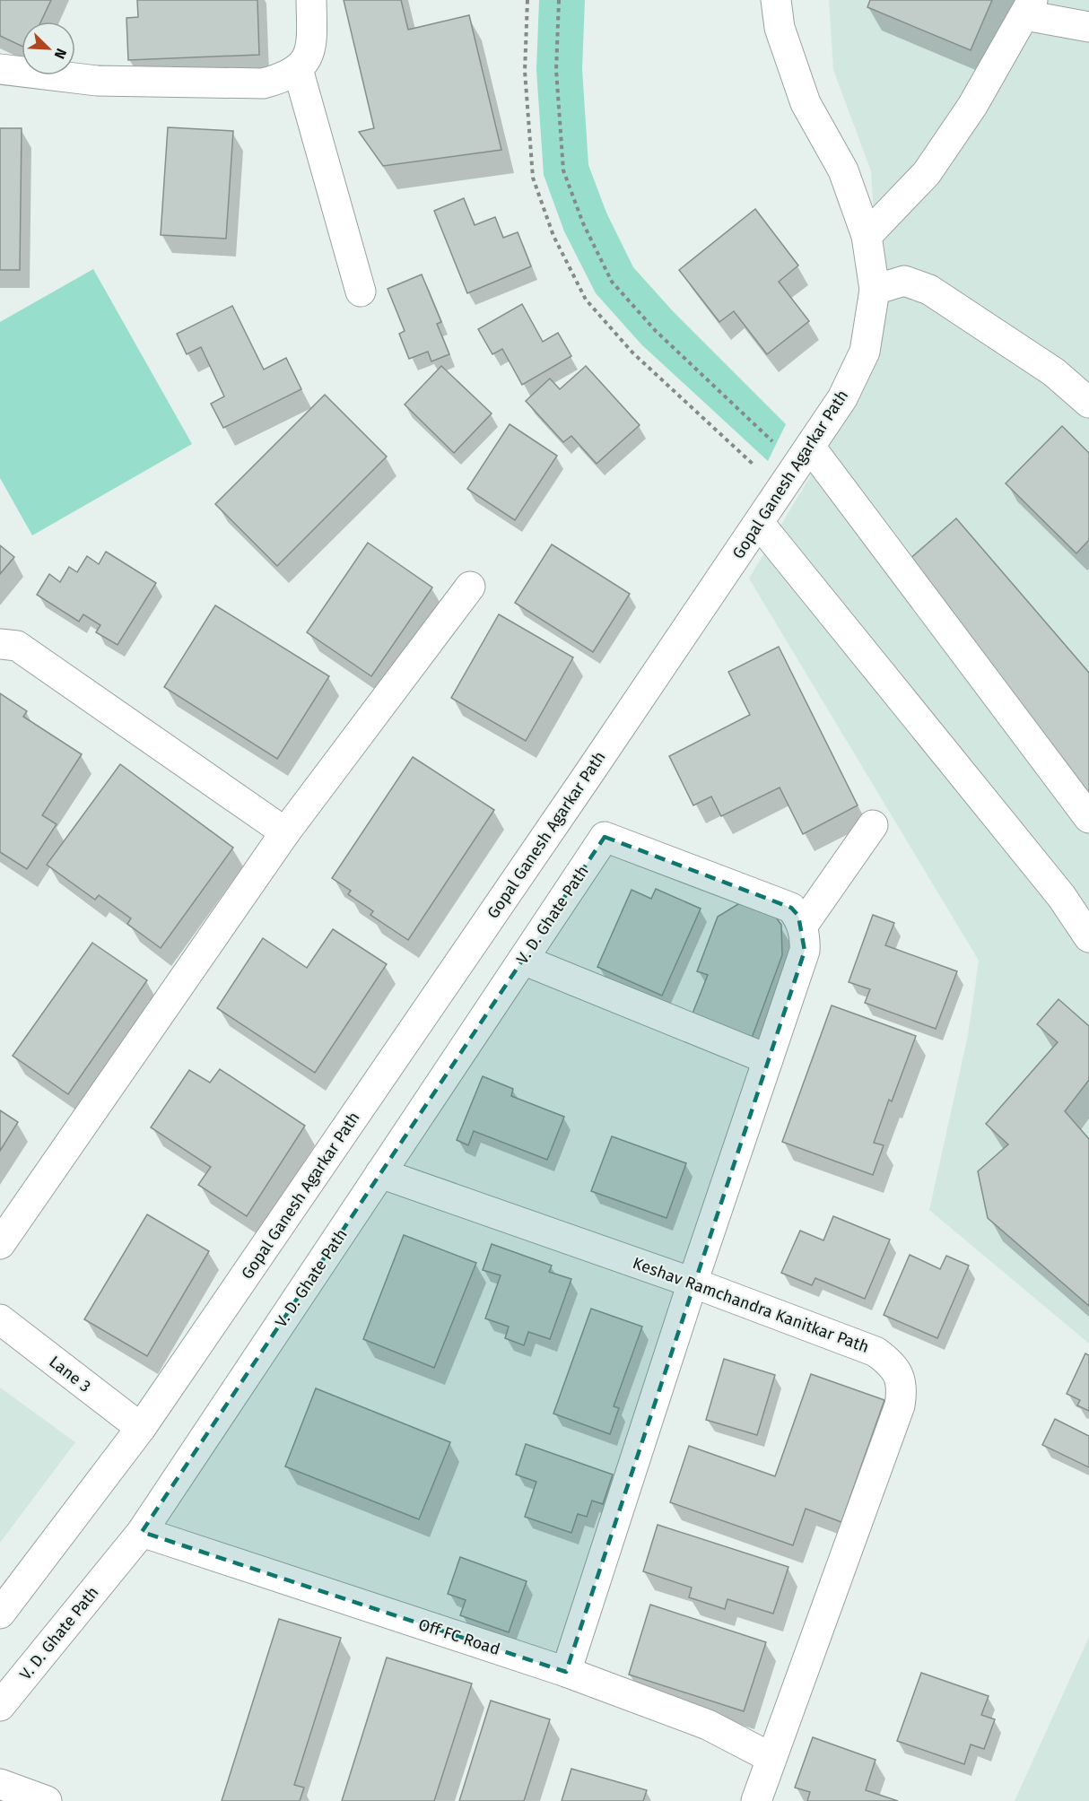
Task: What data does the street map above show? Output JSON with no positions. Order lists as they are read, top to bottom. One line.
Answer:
{"streets":{"street":["Gopal Ganesh Agarkar Path","V. D. Ghate Path","Keshav Ramchandra Kanitkar Path","Lane 3","Off FC Road"]},"crossings":[["Gopal Ganesh Agarkar Path","Lane 3"],["V. D. Ghate Path","Keshav Ramchandra Kanitkar Path"],["V. D. Ghate Path","Off FC Road"],["Keshav Ramchandra Kanitkar Path","Off FC Road"]],"north":"bottom right"}
